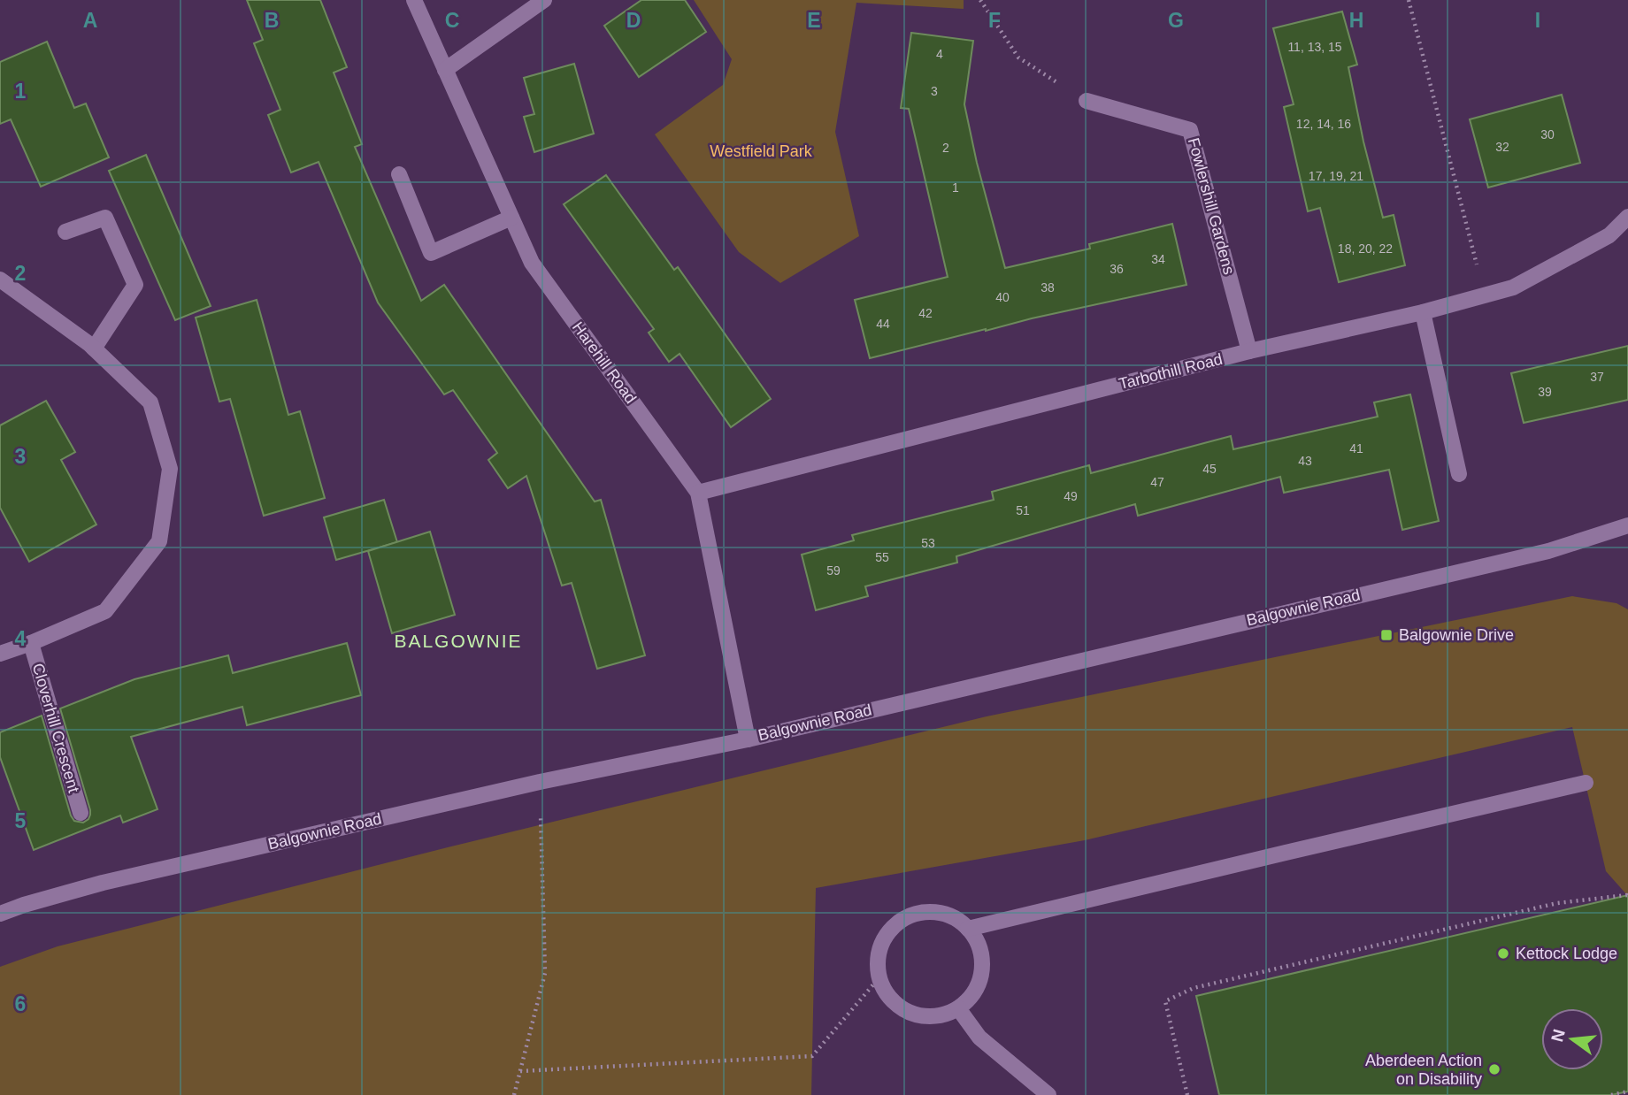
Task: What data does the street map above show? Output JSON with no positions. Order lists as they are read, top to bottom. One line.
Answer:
{"streets":{"street":["Fowlershill Gardens","Harehill Road","Tarbothill Road","Balgownie Road","Cloverhill Crescent"]},"crossings":[["Fowlershill Gardens","Tarbothill Road"],["Harehill Road","Tarbothill Road"],["Harehill Road","Balgownie Road"]],"districts":["BALGOWNIE"],"parks":["Westfield Park"],"places":{"transit":["Balgownie Drive"],"other":["Kettock Lodge","Aberdeen Action on Disability"]},"house_numbers":["11, 13, 15","4","3","12, 14, 16","30","32","2","17, 19, 21","1","18, 20, 22","34","36","38","40","42","44","37","39","41","43","45","47","49","51","53","55","59"],"north":"left","grid":{"columns":["A","B","C","D","E","F","G","H","I"],"rows":["1","2","3","4","5","6"]}}
